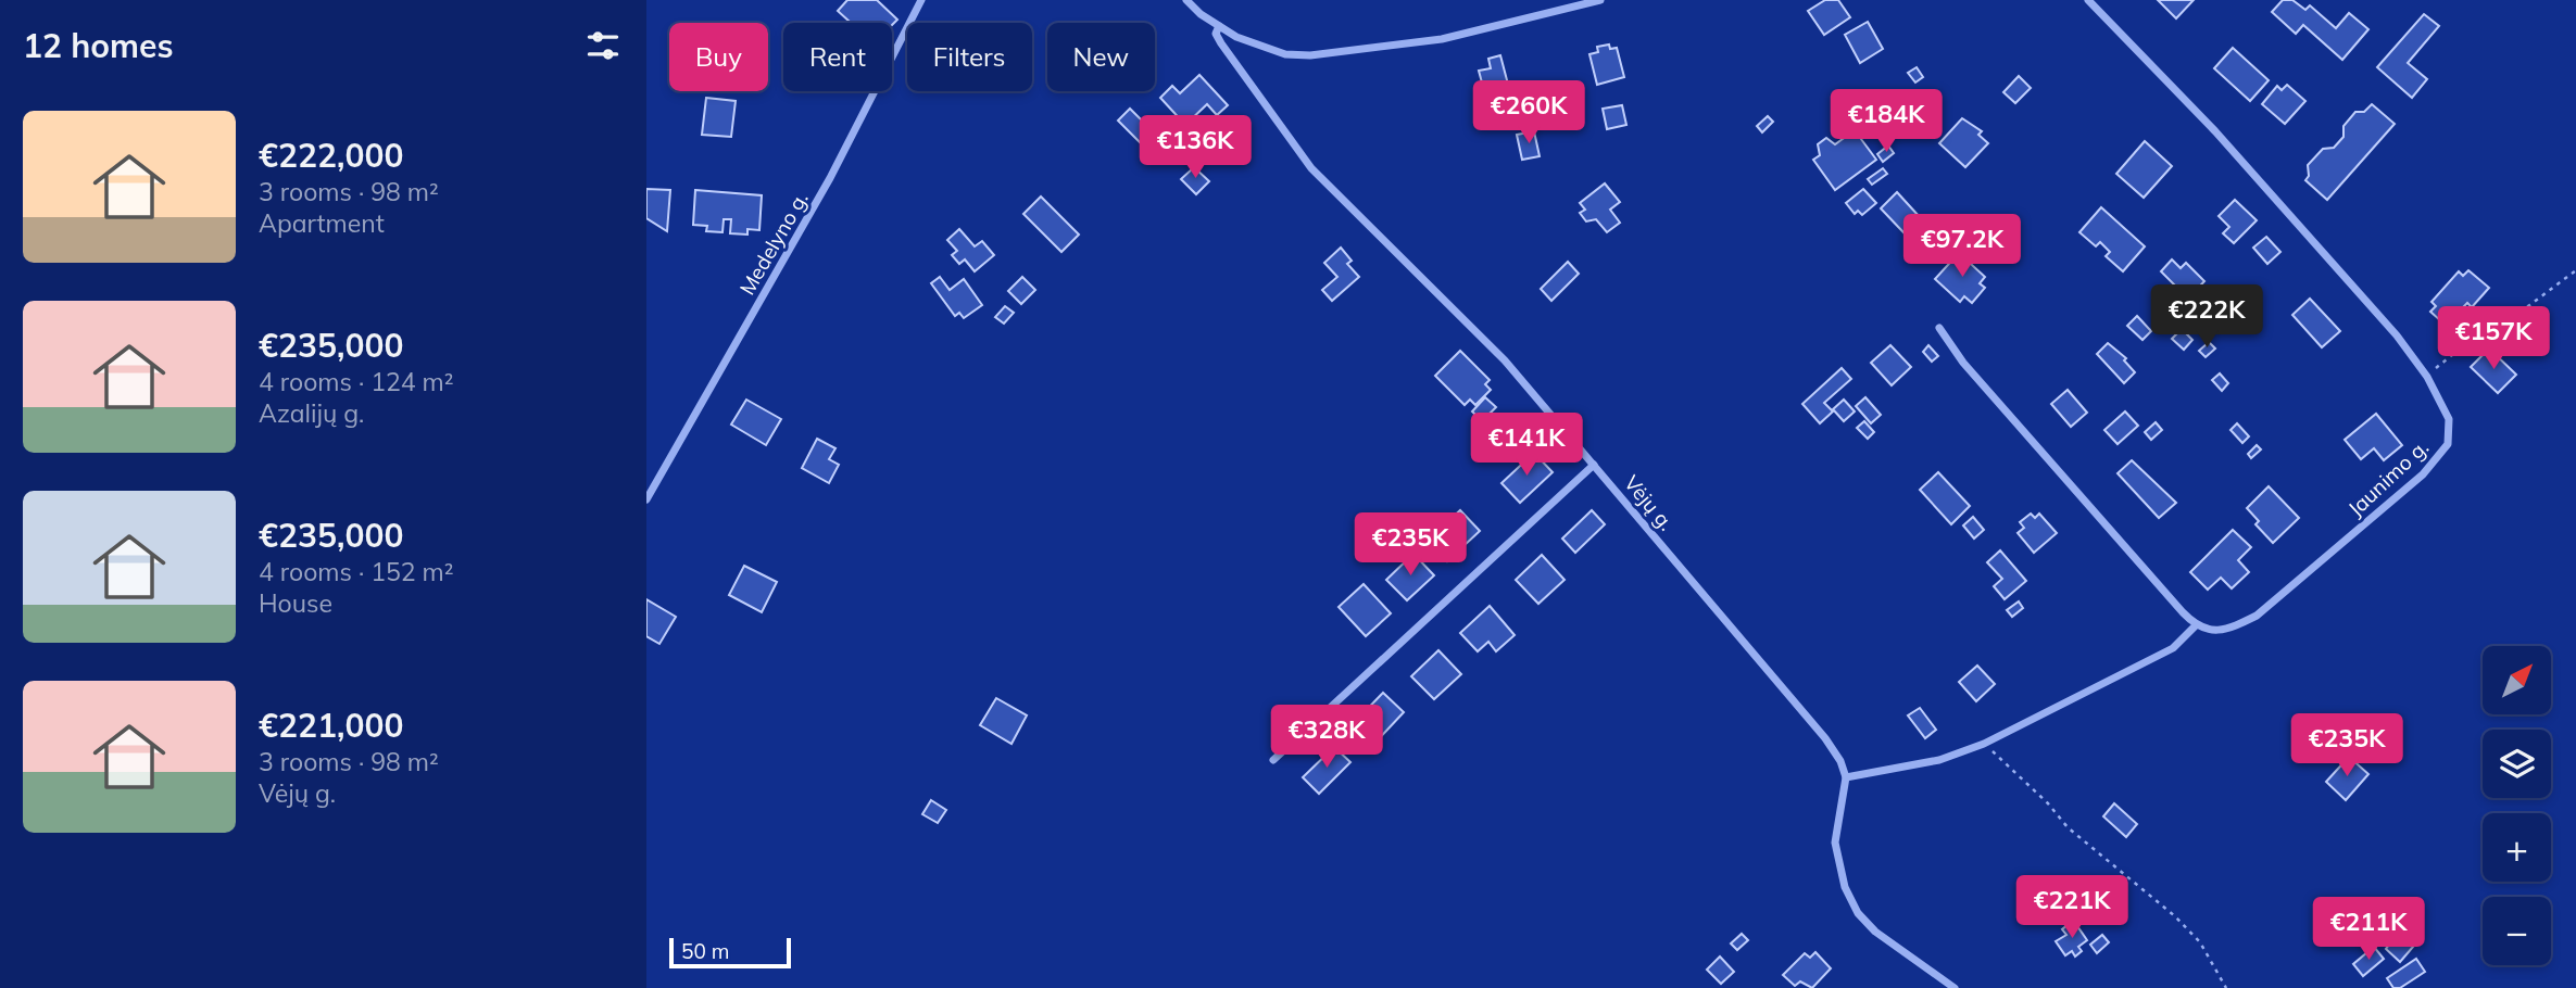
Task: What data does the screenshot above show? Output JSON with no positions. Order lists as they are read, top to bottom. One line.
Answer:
{"streets":{"street":["Medelyno g.","Jaunimo g.","Vėjų g."]},"scale_bar":"50 m","north":"top right","page":{"heading":"12 homes","chip":["Buy","Rent","Filters","New"],"price":["€260K","€184K","€136K","€97.2K","€222K","€157K","€141K","€235K","€328K","€235K","€221K","€211K"],"list":[{"name":"€222,000","note":"3 rooms · 98 m² · Apartment"},{"name":"€235,000","note":"4 rooms · 124 m² · Azalijų g."},{"name":"€235,000","note":"4 rooms · 152 m² · House"},{"name":"€221,000","note":"3 rooms · 98 m² · Vėjų g."}],"map_buttons":["+","−"],"scale":"50 m"}}
